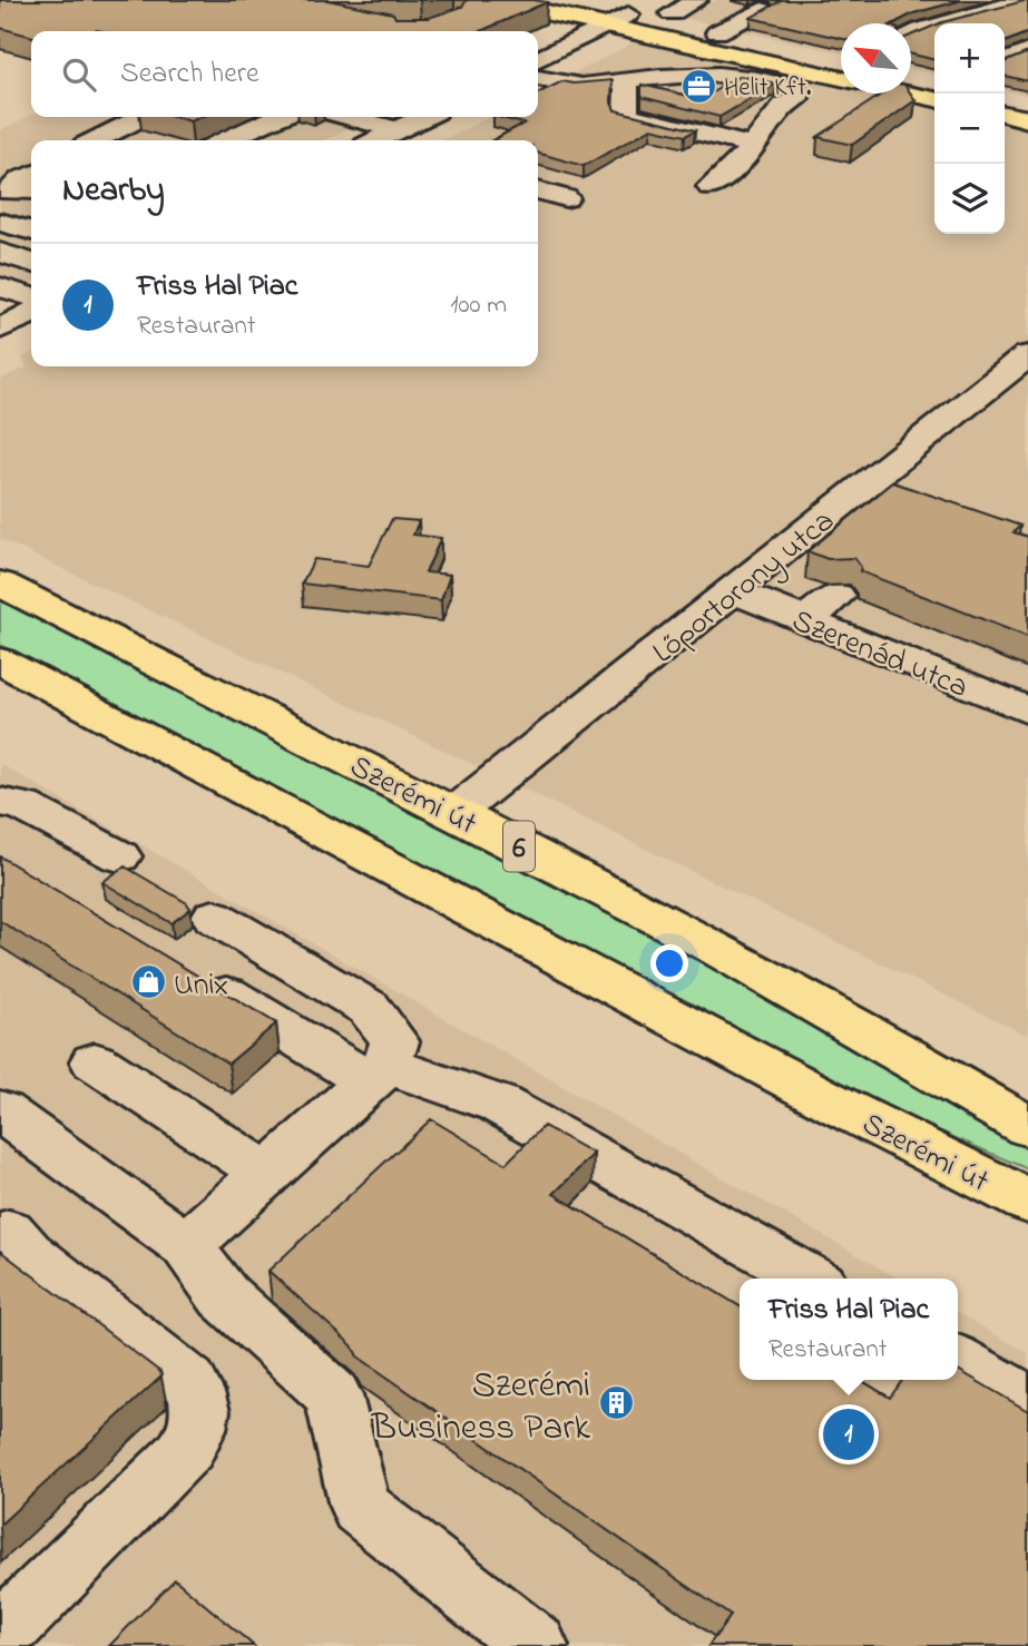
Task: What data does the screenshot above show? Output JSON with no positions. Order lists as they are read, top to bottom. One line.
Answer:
{"streets":{"main road":["Szerémi út","6"],"street":["Lőportorony utca","Szerenád utca"]},"crossings":[["Lőportorony utca","Szerenád utca"],["Lőportorony utca","Szerémi út"]],"places":{"office":["Helit Kft."],"shop":["Unix"],"building":["Szerémi Business Park"]},"north":"top left","page":{"map_buttons":["+","−"],"search":"Search here","heading":"Nearby","list":[{"mark":"1","name":"Friss Hal Piac","note":"Restaurant","value":"100 m"}],"popup":["Friss Hal Piac","Restaurant"],"pins":"1"}}
